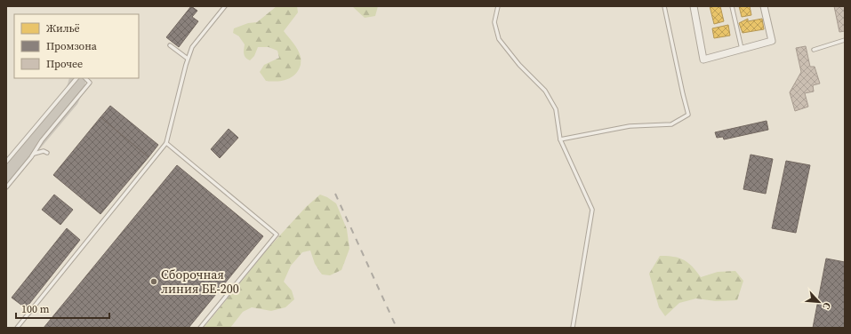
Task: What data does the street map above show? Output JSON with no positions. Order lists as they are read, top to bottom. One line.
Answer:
{"places":["Сборочная линия БЕ-200"],"legend":["Жильё","Промзона","Прочее"],"scale_bar":"100 m","north":"bottom right"}
